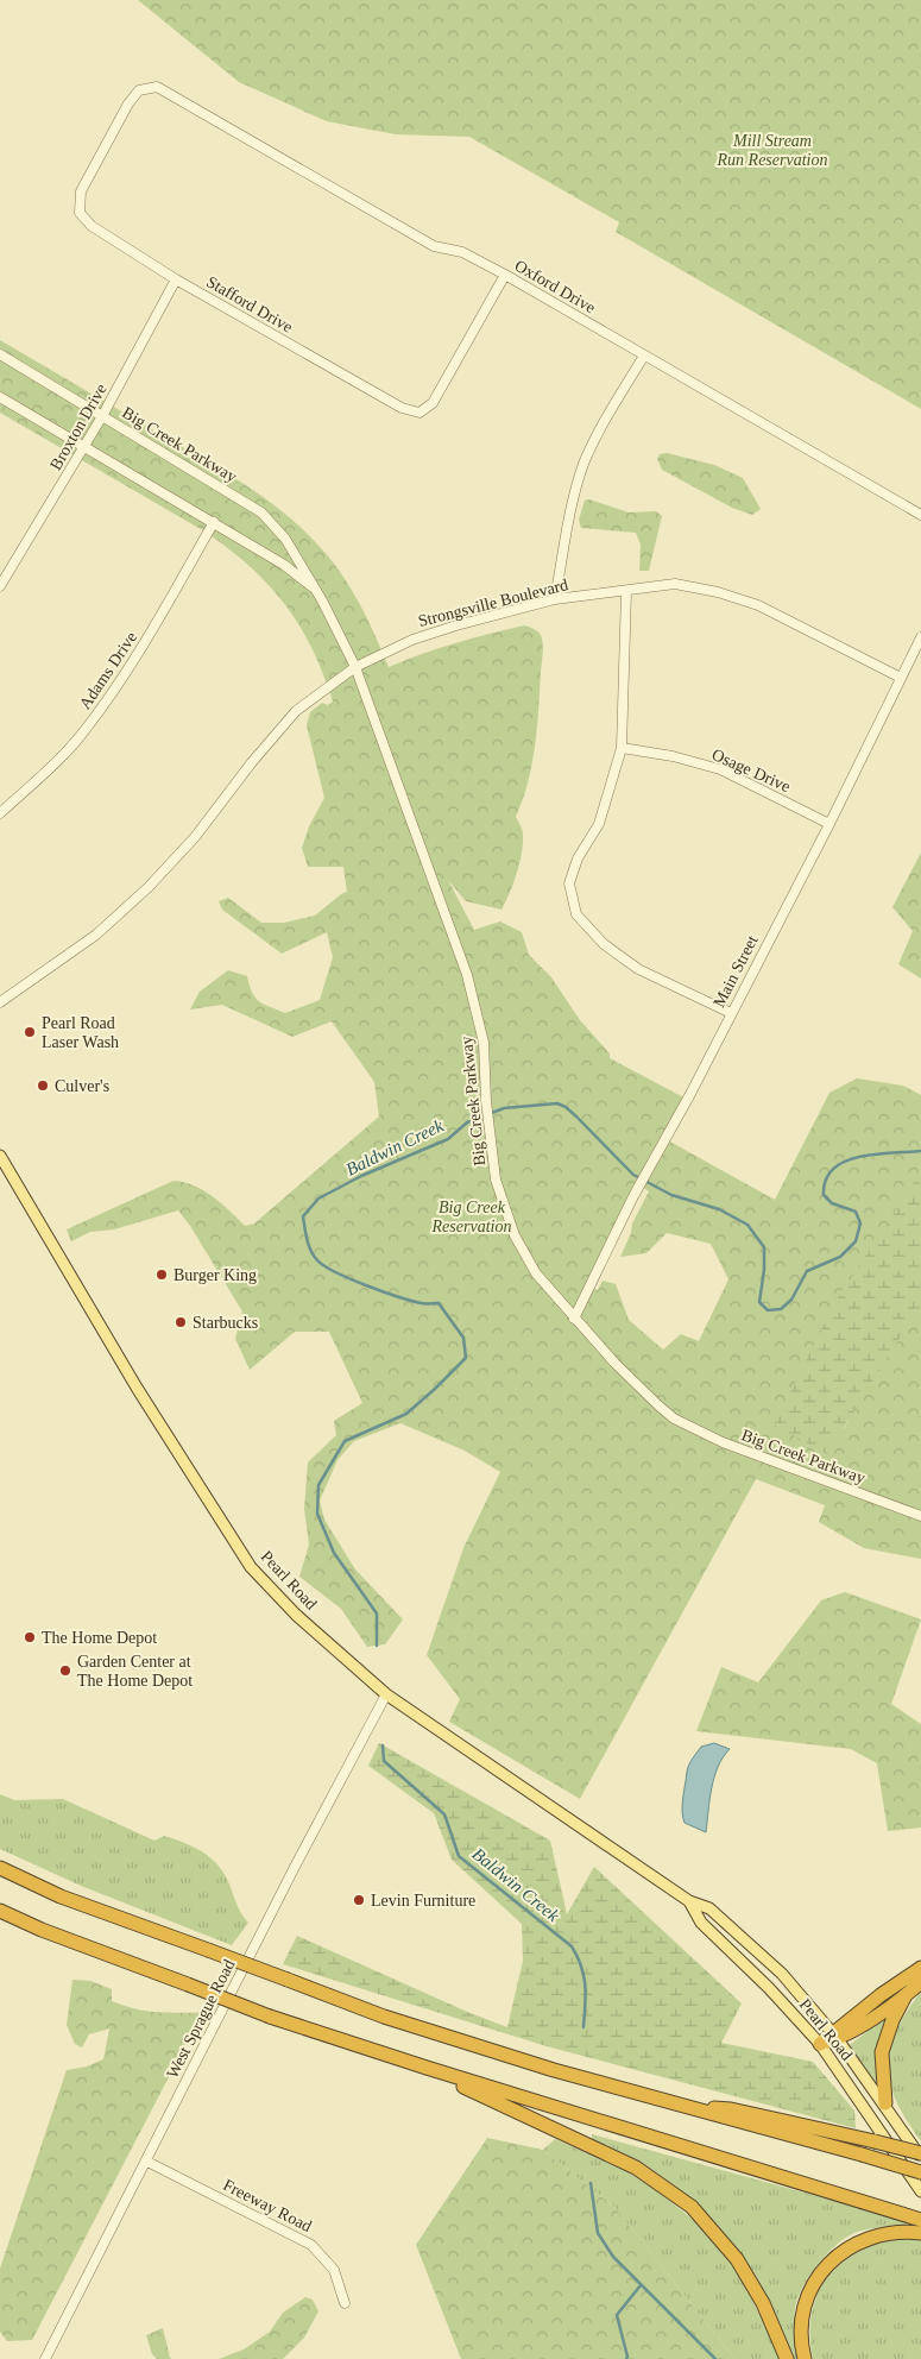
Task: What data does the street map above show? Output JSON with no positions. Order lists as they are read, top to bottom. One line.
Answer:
{"streets":{"main road":["Pearl Road"],"street":["Oxford Drive","Stafford Drive","Broxton Drive","Big Creek Parkway","Strongsville Boulevard","Adams Drive","Osage Drive","Main Street","West Sprague Road","Freeway Road"]},"crossings":[["Oxford Drive","Stafford Drive"],["Stafford Drive","Broxton Drive"],["Broxton Drive","Big Creek Parkway"],["Big Creek Parkway","Strongsville Boulevard"],["Big Creek Parkway","Adams Drive"],["Big Creek Parkway","Main Street"],["Strongsville Boulevard","Main Street"],["Osage Drive","Main Street"],["Pearl Road","West Sprague Road"],["West Sprague Road","Freeway Road"]],"water":["Baldwin Creek"],"parks":["Mill Stream Run Reservation","Big Creek Reservation"],"places":["Pearl Road Laser Wash","Culver's","Burger King","Starbucks","The Home Depot","Garden Center at The Home Depot","Levin Furniture"]}
